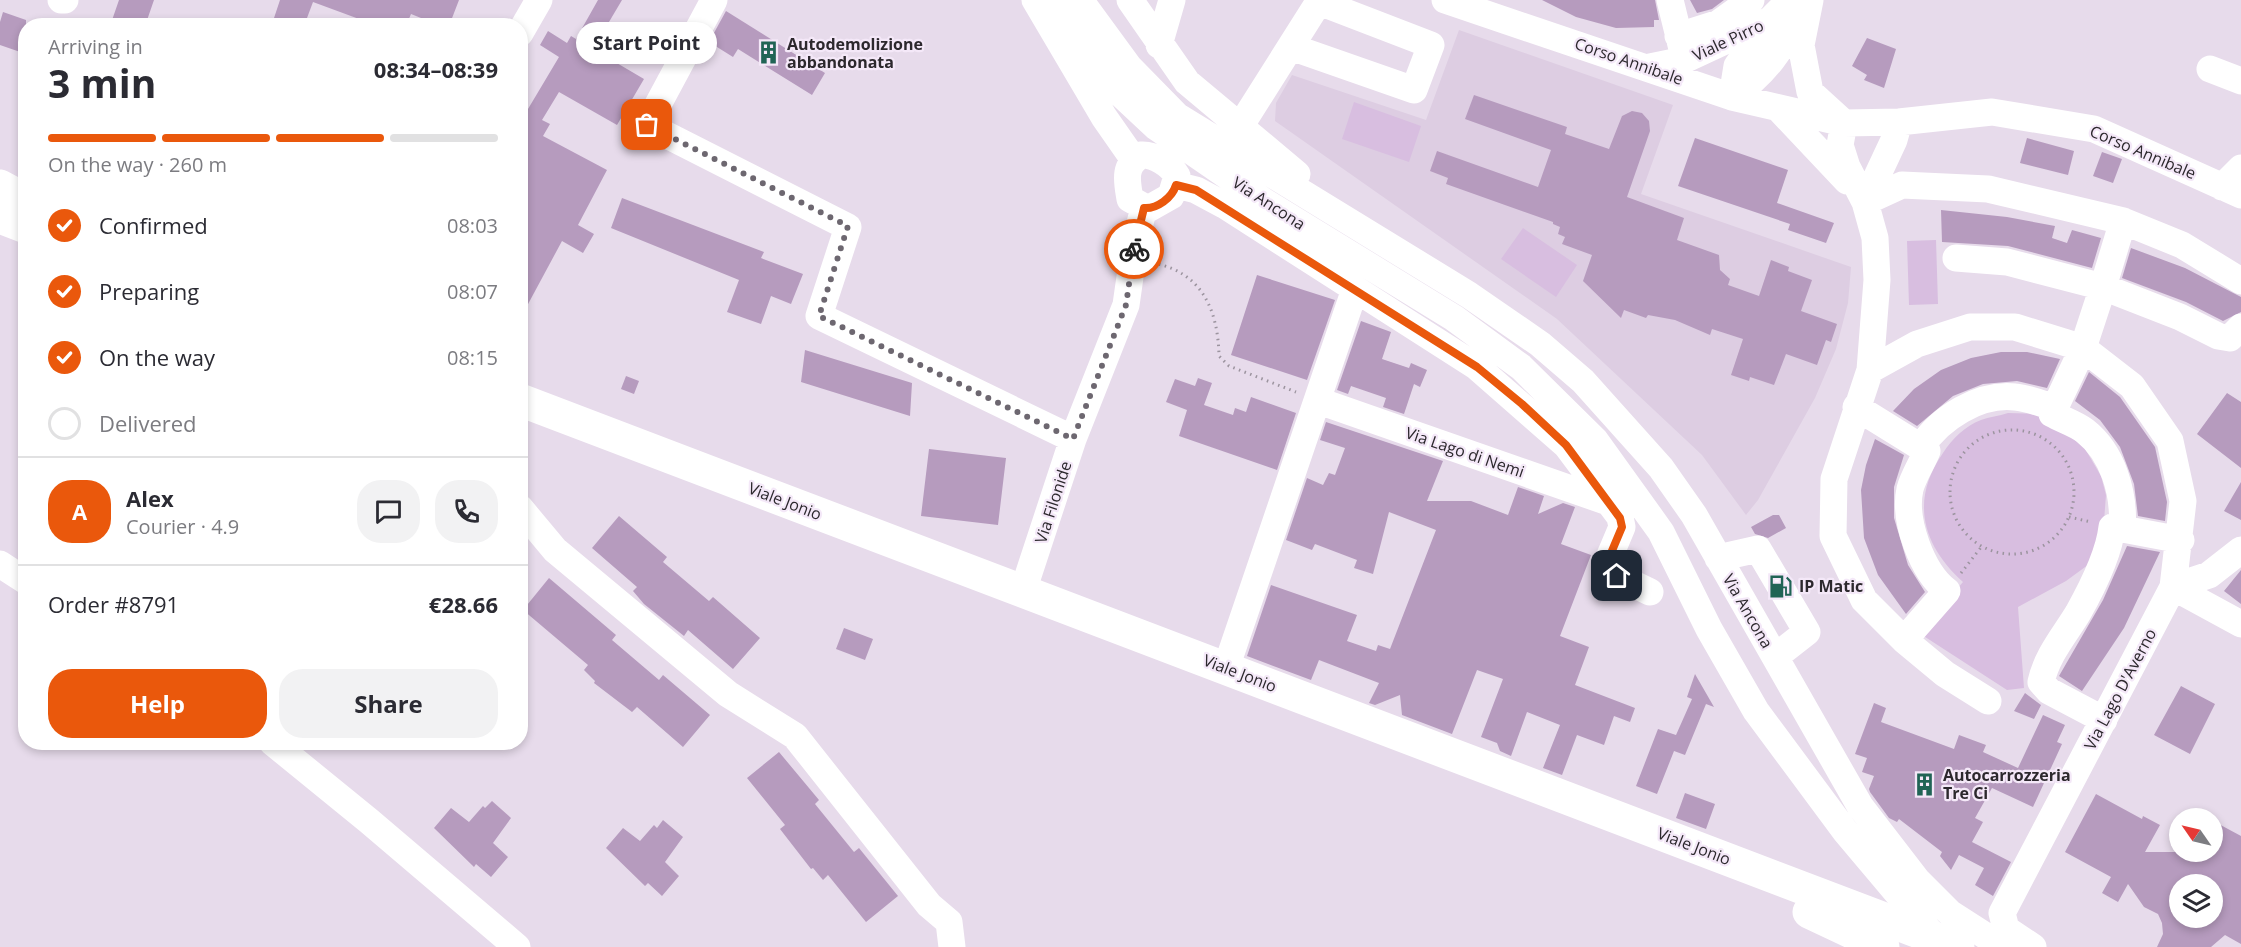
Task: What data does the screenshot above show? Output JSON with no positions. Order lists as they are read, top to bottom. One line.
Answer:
{"streets":{"main road":["Viale Jonio"],"street":["Viale Pirro","Corso Annibale","Via Ancona","Via Lago di Nemi","Via Filonide","Via Lago D'Averno"]},"crossings":[["Viale Pirro","Corso Annibale"],["Viale Jonio","Via Filonide"]],"places":{"building":["Autodemolizione abbandonata","Autocarrozzeria Tre Ci"],"other":["Start Point"],"fuel station":["IP Matic"]},"north":"top left","page":{"heading":["3 min","Arriving in","08:34–08:39"],"panel":["Alex","Courier · 4.9","Order #8791","€28.66"],"bubble":"Start Point","bar":"On the way · 260 m","list":[["Confirmed","08:03"],["Preparing","08:07"],["On the way","08:15"],"Delivered"],"round":"A","buttons":["Help","Share"]}}
